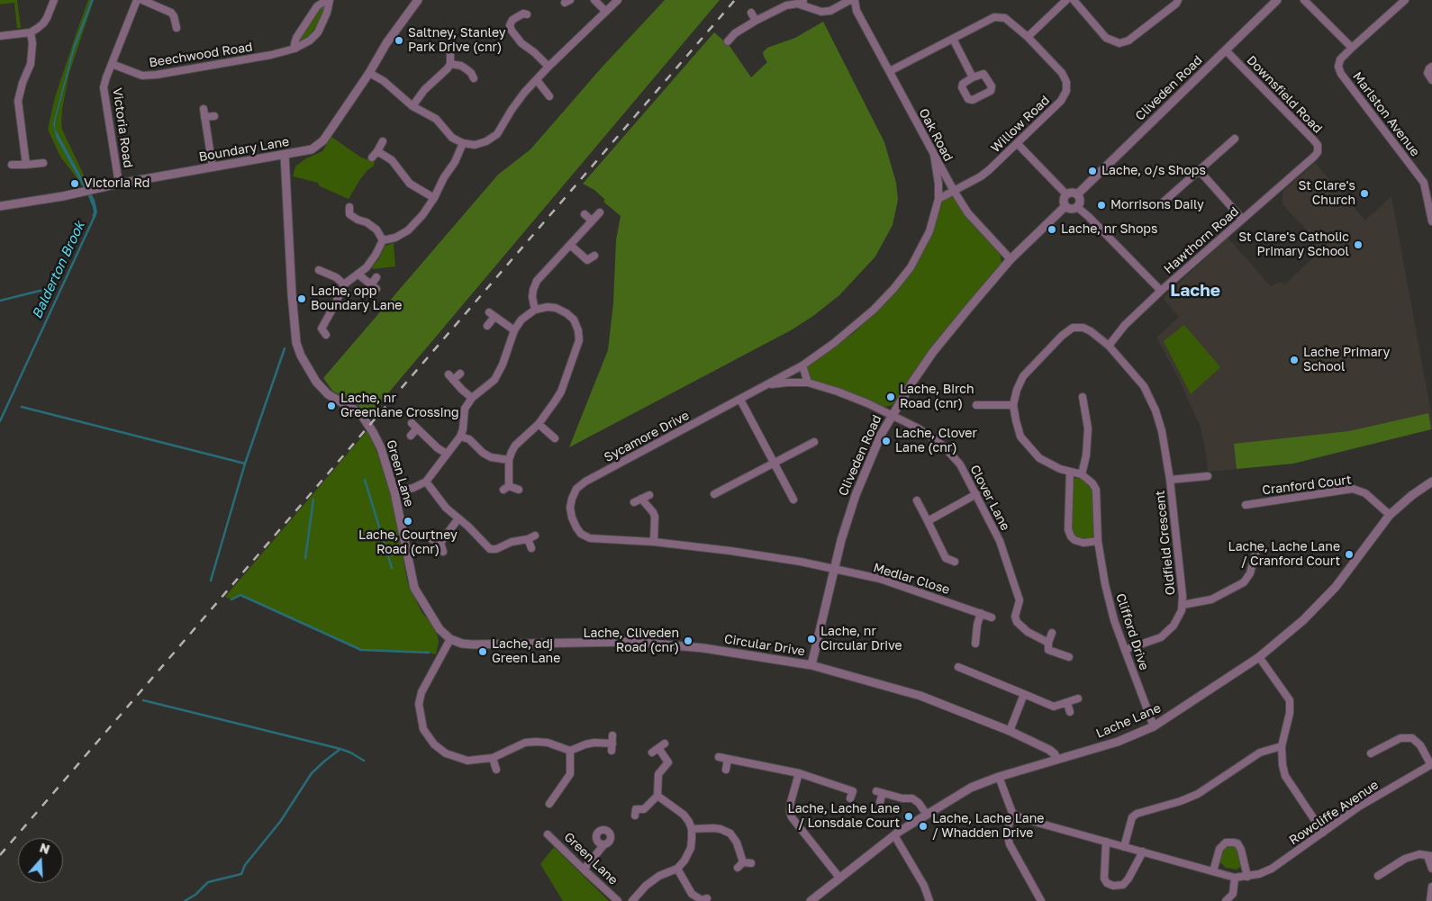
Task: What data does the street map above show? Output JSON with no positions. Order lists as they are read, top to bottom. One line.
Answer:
{"streets":{"street":["Beechwood Road","Cliveden Road","Downsfield Road","Marlston Avenue","Willow Road","Victoria Road","Oak Road","Boundary Lane","Hawthorn Road","Sycamore Drive","Green Lane","Cranford Court","Clover Lane","Oldfield Crescent","Medlar Close","Clifford Drive","Circular Drive","Lache Lane","Rowcliffe Avenue"]},"crossings":[["Beechwood Road","Victoria Road"],["Cliveden Road","Downsfield Road"],["Cliveden Road","Oak Road"],["Cliveden Road","Sycamore Drive"],["Cliveden Road","Clover Lane"],["Cliveden Road","Medlar Close"],["Cliveden Road","Circular Drive"],["Downsfield Road","Hawthorn Road"],["Willow Road","Oak Road"],["Victoria Road","Boundary Lane"],["Oak Road","Sycamore Drive"],["Boundary Lane","Green Lane"],["Hawthorn Road","Oldfield Crescent"],["Sycamore Drive","Clover Lane"],["Sycamore Drive","Medlar Close"],["Green Lane","Circular Drive"],["Cranford Court","Lache Lane"],["Oldfield Crescent","Clifford Drive"],["Clifford Drive","Lache Lane"],["Circular Drive","Lache Lane"]],"districts":["Lache"],"water":["Balderton Brook"],"places":["Saltney, Stanley Park Drive (cnr)","Lache, o/s Shops","Victoria Rd","St Clare's Church","Morrisons Daily","Lache, nr Shops","St Clare's Catholic Primary School","Lache, opp Boundary Lane","Lache Primary School","Lache, Birch Road (cnr)","Lache, nr Greenlane Crossing","Lache, Clover Lane (cnr)","Lache, Courtney Road (cnr)","Lache, Lache Lane / Cranford Court","Lache, nr Circular Drive","Lache, Cliveden Road (cnr)","Lache, adj Green Lane","Lache, Lache Lane / Lonsdale Court","Lache, Lache Lane / Whadden Drive"],"north":"top"}
